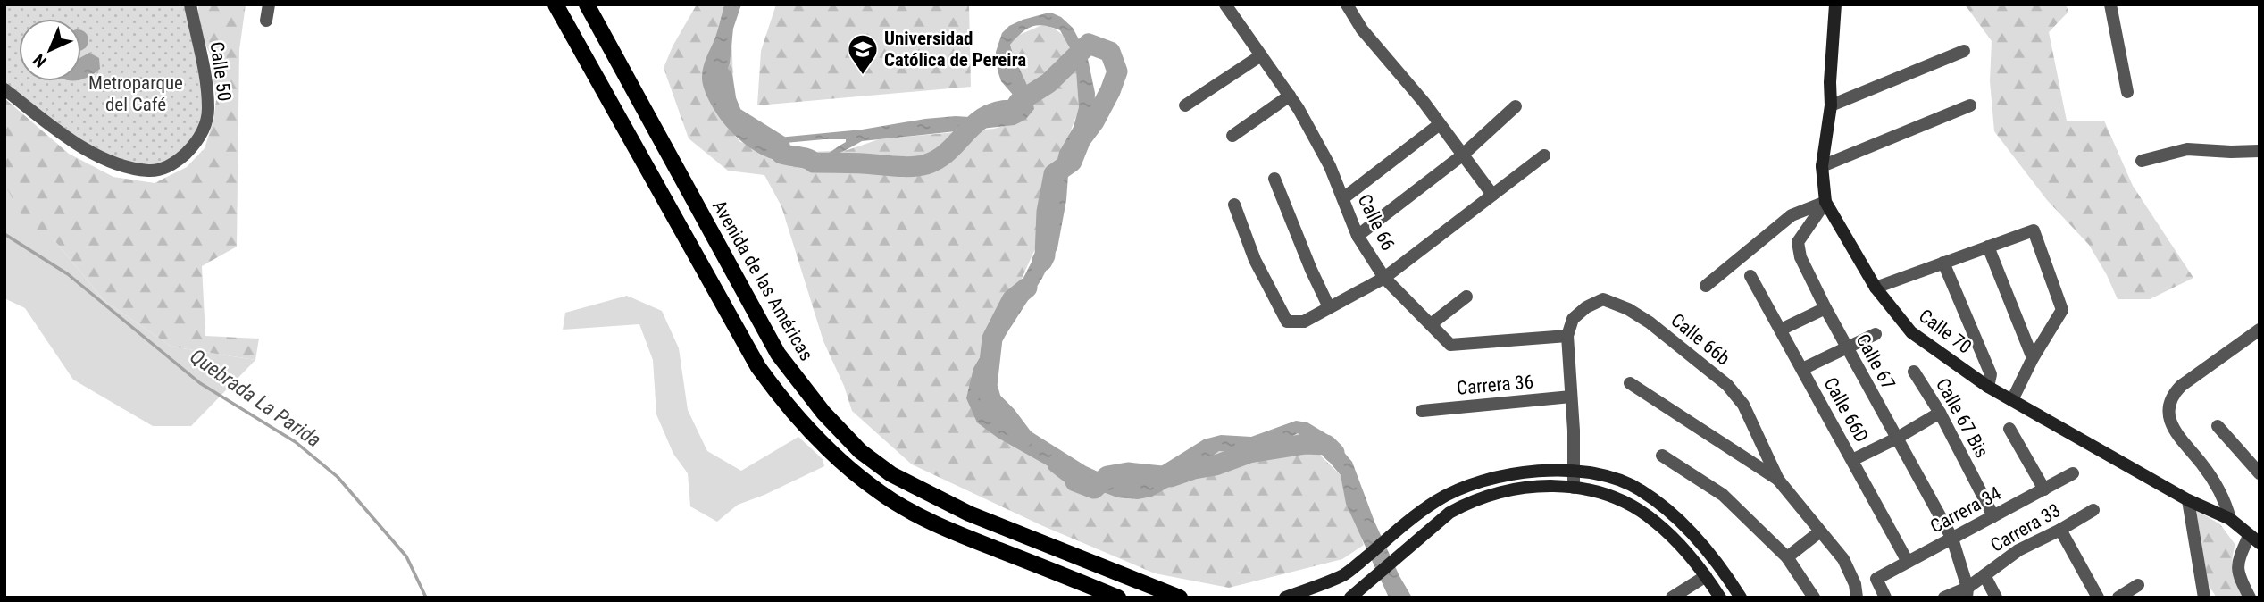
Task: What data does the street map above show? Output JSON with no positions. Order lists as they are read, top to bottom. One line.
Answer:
{"streets":{"main road":["Avenida de las Américas","Calle 70"],"street":["Calle 50","Calle 66","Calle 66b","Calle 67","Carrera 36","Calle 66D","Calle 67 Bis","Carrera 34","Carrera 33"]},"crossings":[["Calle 66","Calle 66b"],["Calle 70","Calle 67"],["Calle 67","Carrera 34"],["Calle 67","Carrera 33"],["Calle 66D","Carrera 34"],["Calle 67 Bis","Carrera 34"]],"water":["Quebrada La Parida"],"parks":["Metroparque del Café"],"places":{"school or university":["Universidad Católica de Pereira"]},"north":"bottom left"}
